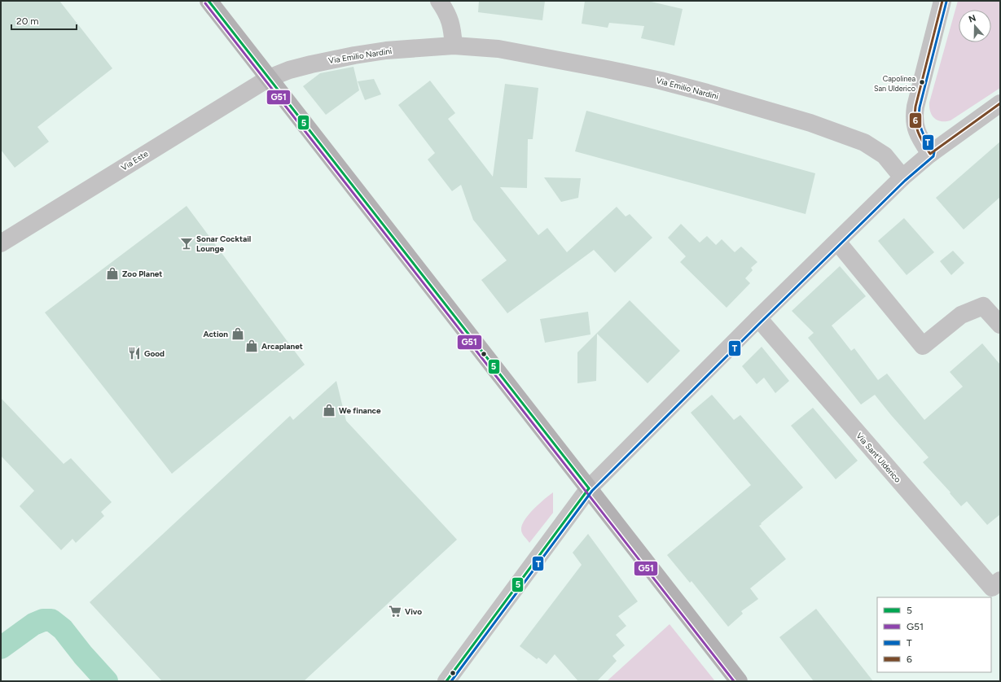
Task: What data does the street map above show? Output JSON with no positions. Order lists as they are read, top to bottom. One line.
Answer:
{"streets":{"street":["Via Emilio Nardini","Via Este","Via Sant'Ulderico"]},"crossings":[["Via Emilio Nardini","Via Este"]],"places":{"other":["Capolinea San Ulderico"],"bar":["Sonar Cocktail Lounge"],"shop":["Zoo Planet","Action","Arcaplanet","We finance"],"restaurant":["Good"],"supermarket":["Vivo"]},"lines":["transit line 5","transit line 6","transit line T","transit line G51"],"legend":["5","G51","T","6"],"scale_bar":"20 m","north":"top"}
